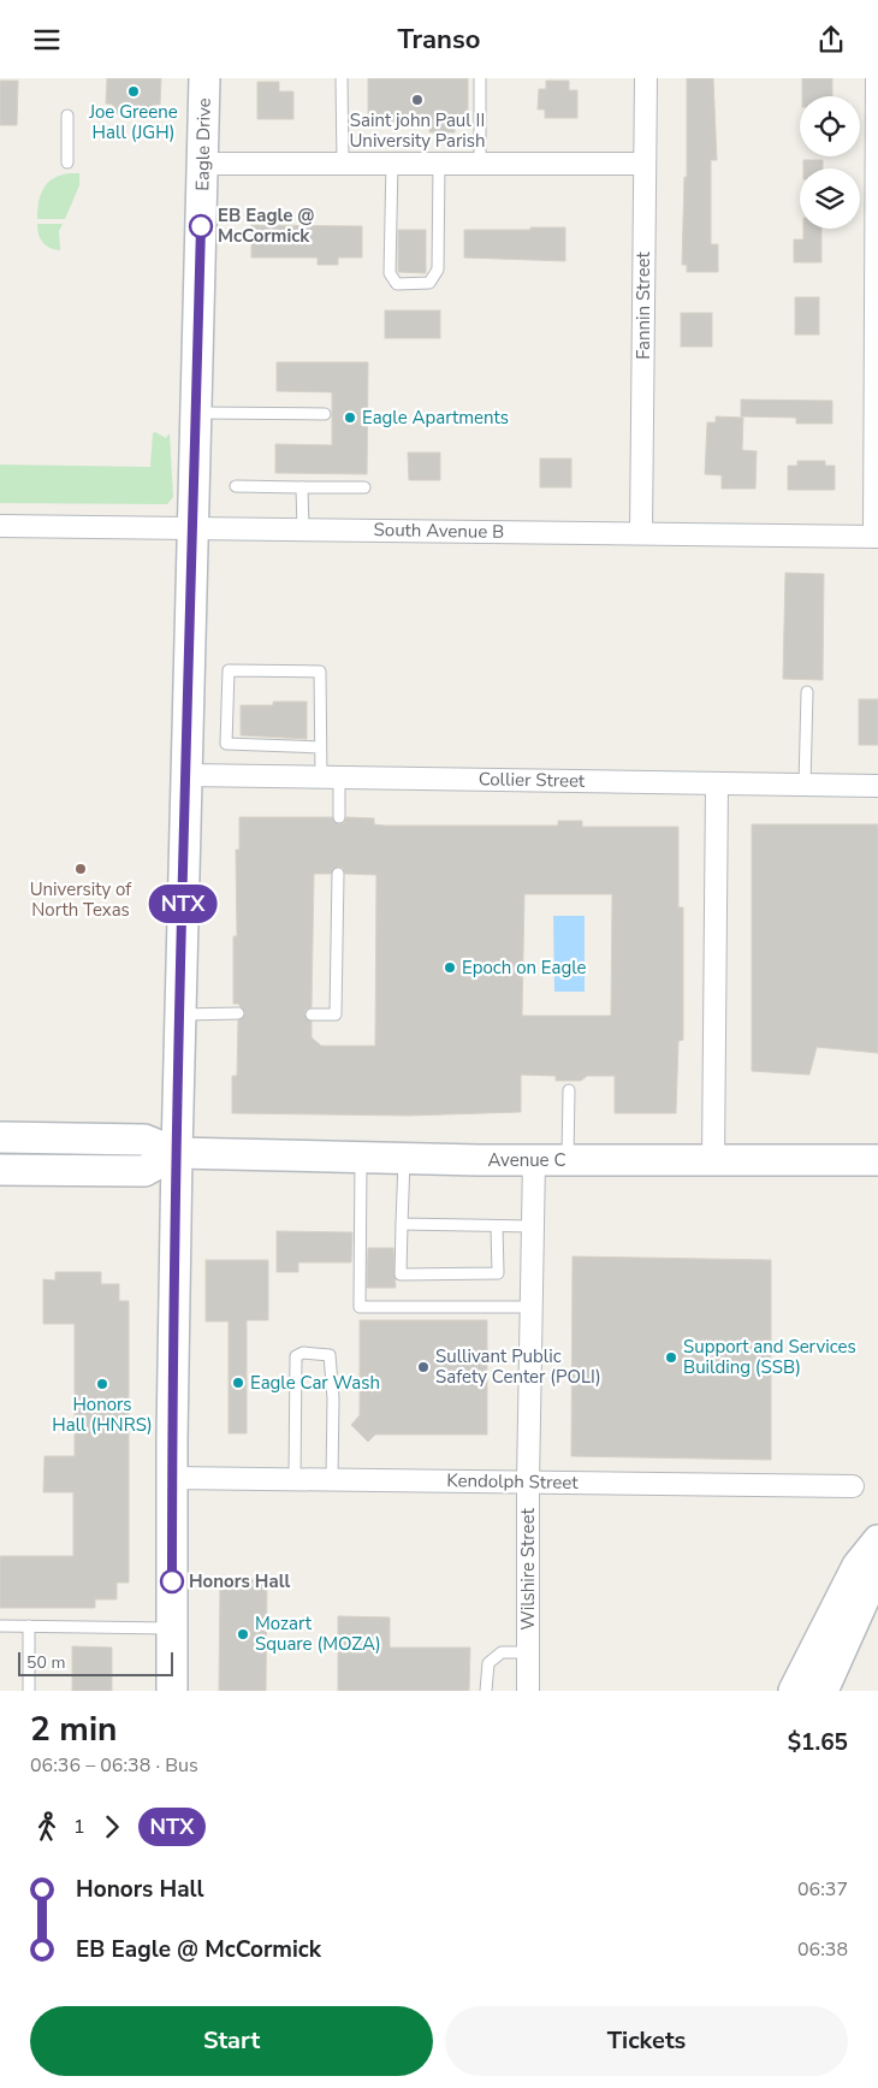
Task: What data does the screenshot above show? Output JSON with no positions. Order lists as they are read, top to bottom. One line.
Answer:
{"streets":{"street":["Eagle Drive","Fannin Street","South Avenue B","Collier Street","Avenue C","Kendolph Street","Wilshire Street"]},"crossings":[["Eagle Drive","South Avenue B"],["Eagle Drive","Collier Street"],["Eagle Drive","Avenue C"],["Eagle Drive","Kendolph Street"],["Fannin Street","South Avenue B"],["Avenue C","Wilshire Street"],["Kendolph Street","Wilshire Street"]],"places":["Joe Greene Hall (JGH)","Saint john Paul II University Parish","EB Eagle @ McCormick","Eagle Apartments","University of North Texas","Epoch on Eagle","Support and Services Building (SSB)","Sullivant Public Safety Center (POLI)","Eagle Car Wash","Honors Hall (HNRS)","Honors Hall","Mozart Square (MOZA)"],"lines":["bus line NTX"],"scale_bar":"50 m","page":{"header":"Transo","on_map":"NTX","scale":"50 m","heading":["2 min","06:36 – 06:38 · Bus","$1.65"],"legs":["1","NTX"],"list":[{"name":"Honors Hall","value":"06:37"},{"name":"EB Eagle @ McCormick","value":"06:38"}],"buttons":["Start","Tickets"]}}
